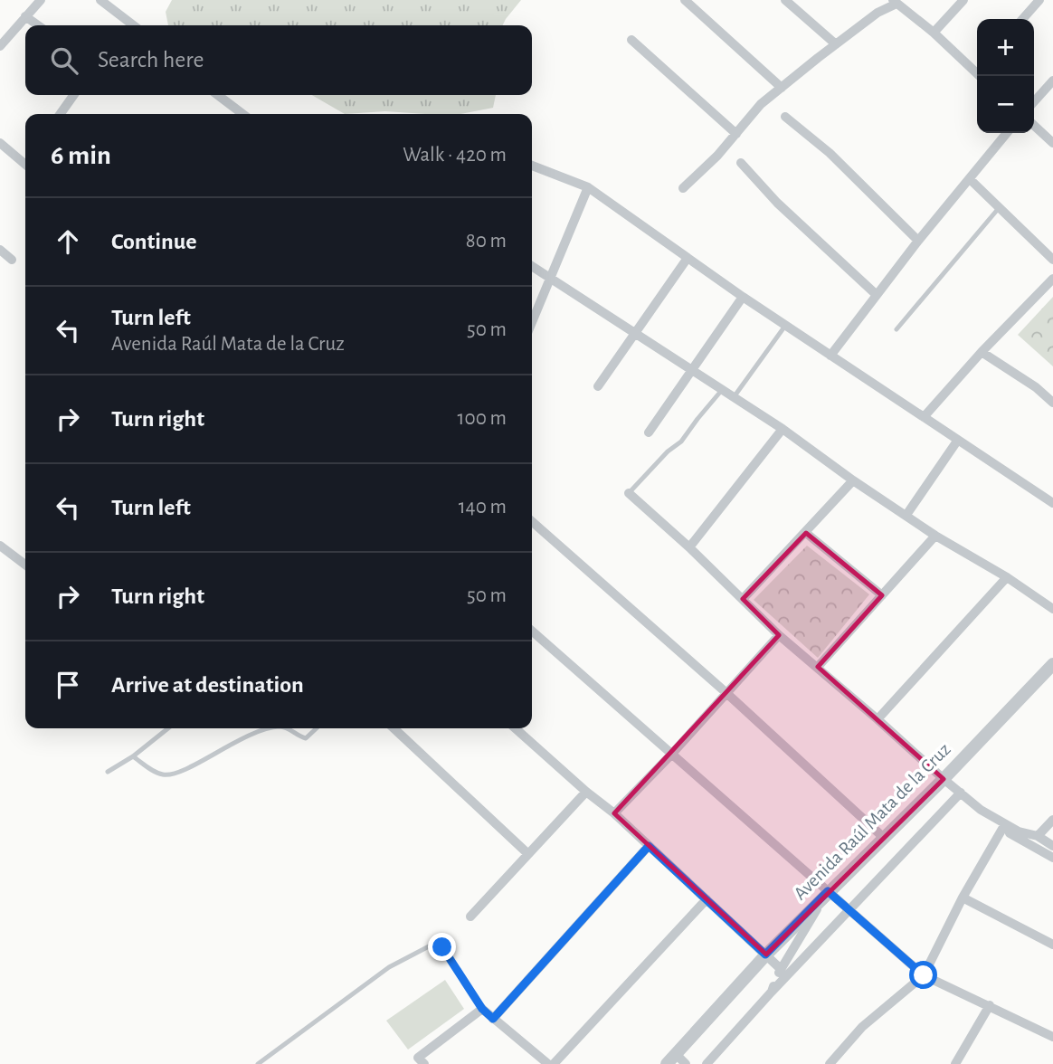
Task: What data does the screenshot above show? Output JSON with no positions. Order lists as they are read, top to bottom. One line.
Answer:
{"streets":{"street":["Avenida Raúl Mata de la Cruz"]},"page":{"map_buttons":["+","−"],"search":"Search here","heading":["6 min","Walk · 420 m"],"list":[["Continue","80 m"],["Turn left","Avenida Raúl Mata de la Cruz","50 m"],["Turn right","100 m"],["Turn left","140 m"],["Turn right","50 m"],"Arrive at destination"]}}
